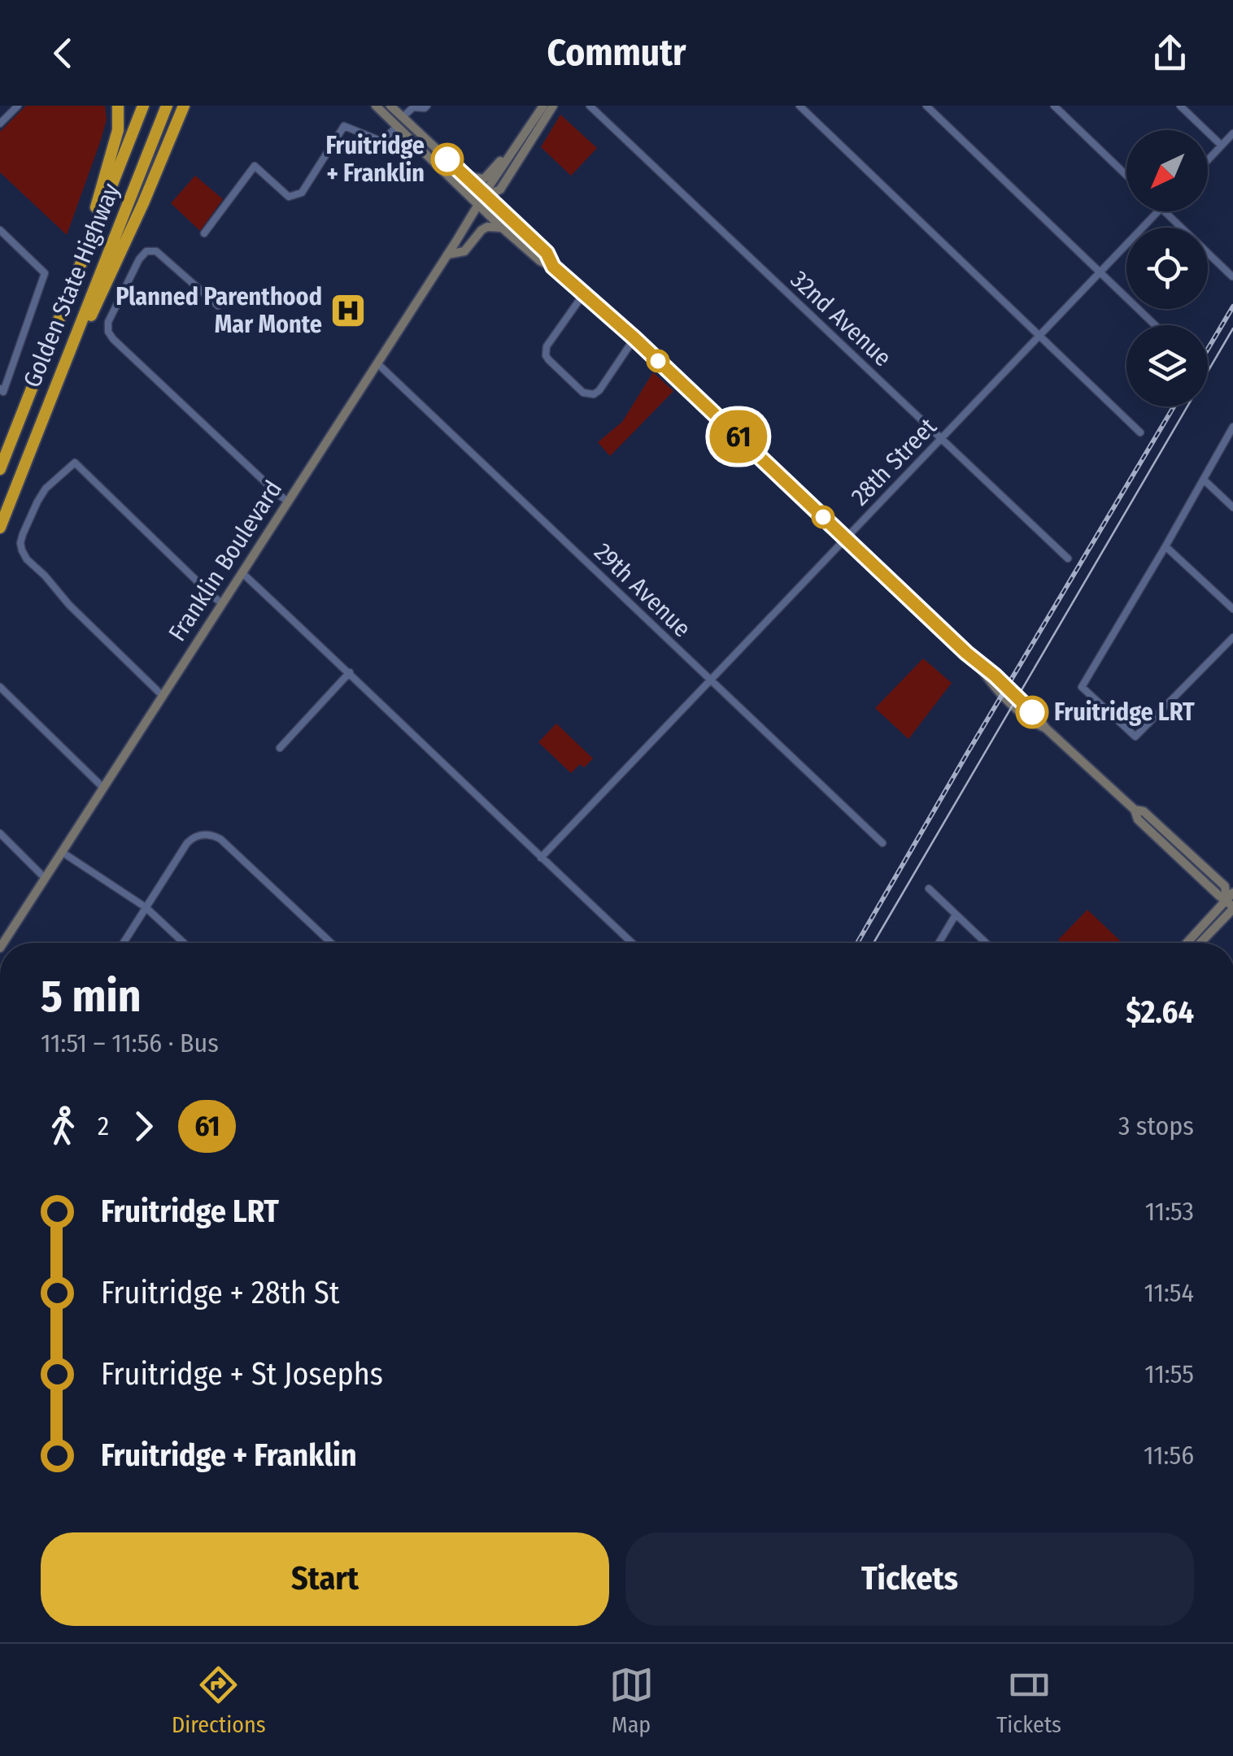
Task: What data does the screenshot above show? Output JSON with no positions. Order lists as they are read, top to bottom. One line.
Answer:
{"streets":{"highway":["Golden State Highway"],"main road":["Franklin Boulevard"],"street":["32nd Avenue","28th Street","29th Avenue"]},"crossings":[["32nd Avenue","28th Street"],["28th Street","29th Avenue"],["Franklin Boulevard","29th Avenue"]],"places":{"other":["Fruitridge + Franklin","Fruitridge LRT"],"hospital":["Planned Parenthood Mar Monte"]},"lines":["bus line 61"],"north":"bottom left","page":{"header":"Commutr","on_map":"61","heading":["5 min","11:51 – 11:56 · Bus","$2.64"],"legs":["2","61","3 stops"],"list":[{"name":"Fruitridge LRT","value":"11:53"},{"name":"Fruitridge + 28th St","value":"11:54"},{"name":"Fruitridge + St Josephs","value":"11:55"},{"name":"Fruitridge + Franklin","value":"11:56"}],"buttons":["Start","Tickets"],"tabs":["Directions","Map","Tickets"]}}
